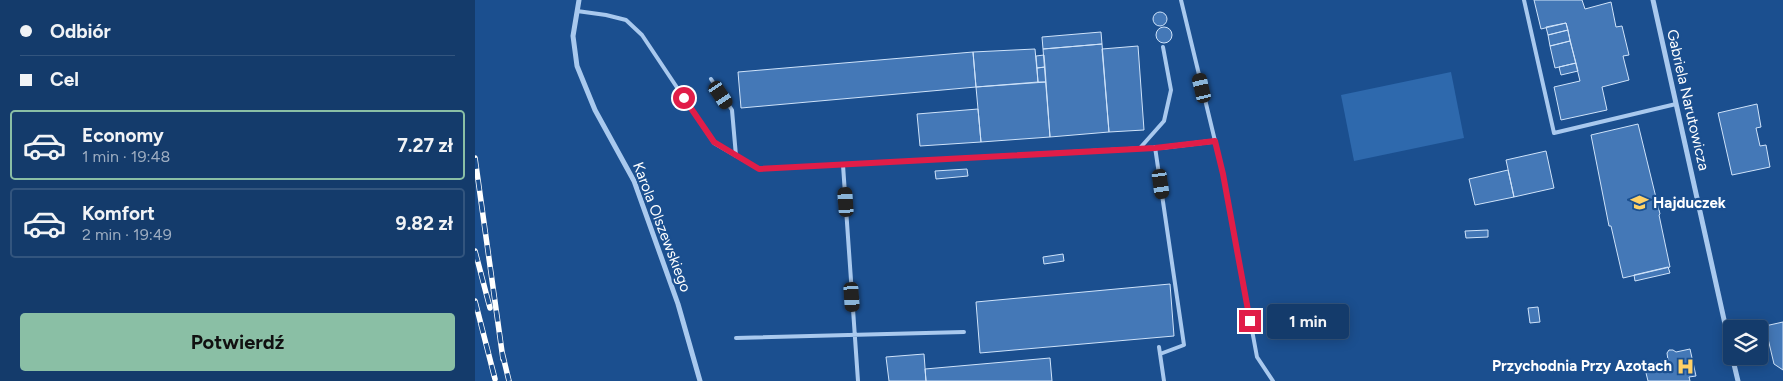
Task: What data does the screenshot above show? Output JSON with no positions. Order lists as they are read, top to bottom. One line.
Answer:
{"streets":{"street":["Gabriela Narutowicza","Karola Olszewskiego"]},"places":{"school or university":["Hajduczek"],"hospital":["Przychodnia Przy Azotach"]},"page":{"banner":["Odbiór","Cel"],"list":[{"name":"Economy","note":"1 min · 19:48","value":"7.27 zł"},{"name":"Komfort","note":"2 min · 19:49","value":"9.82 zł"}],"buttons":"Potwierdź","bubble":"1 min"}}
